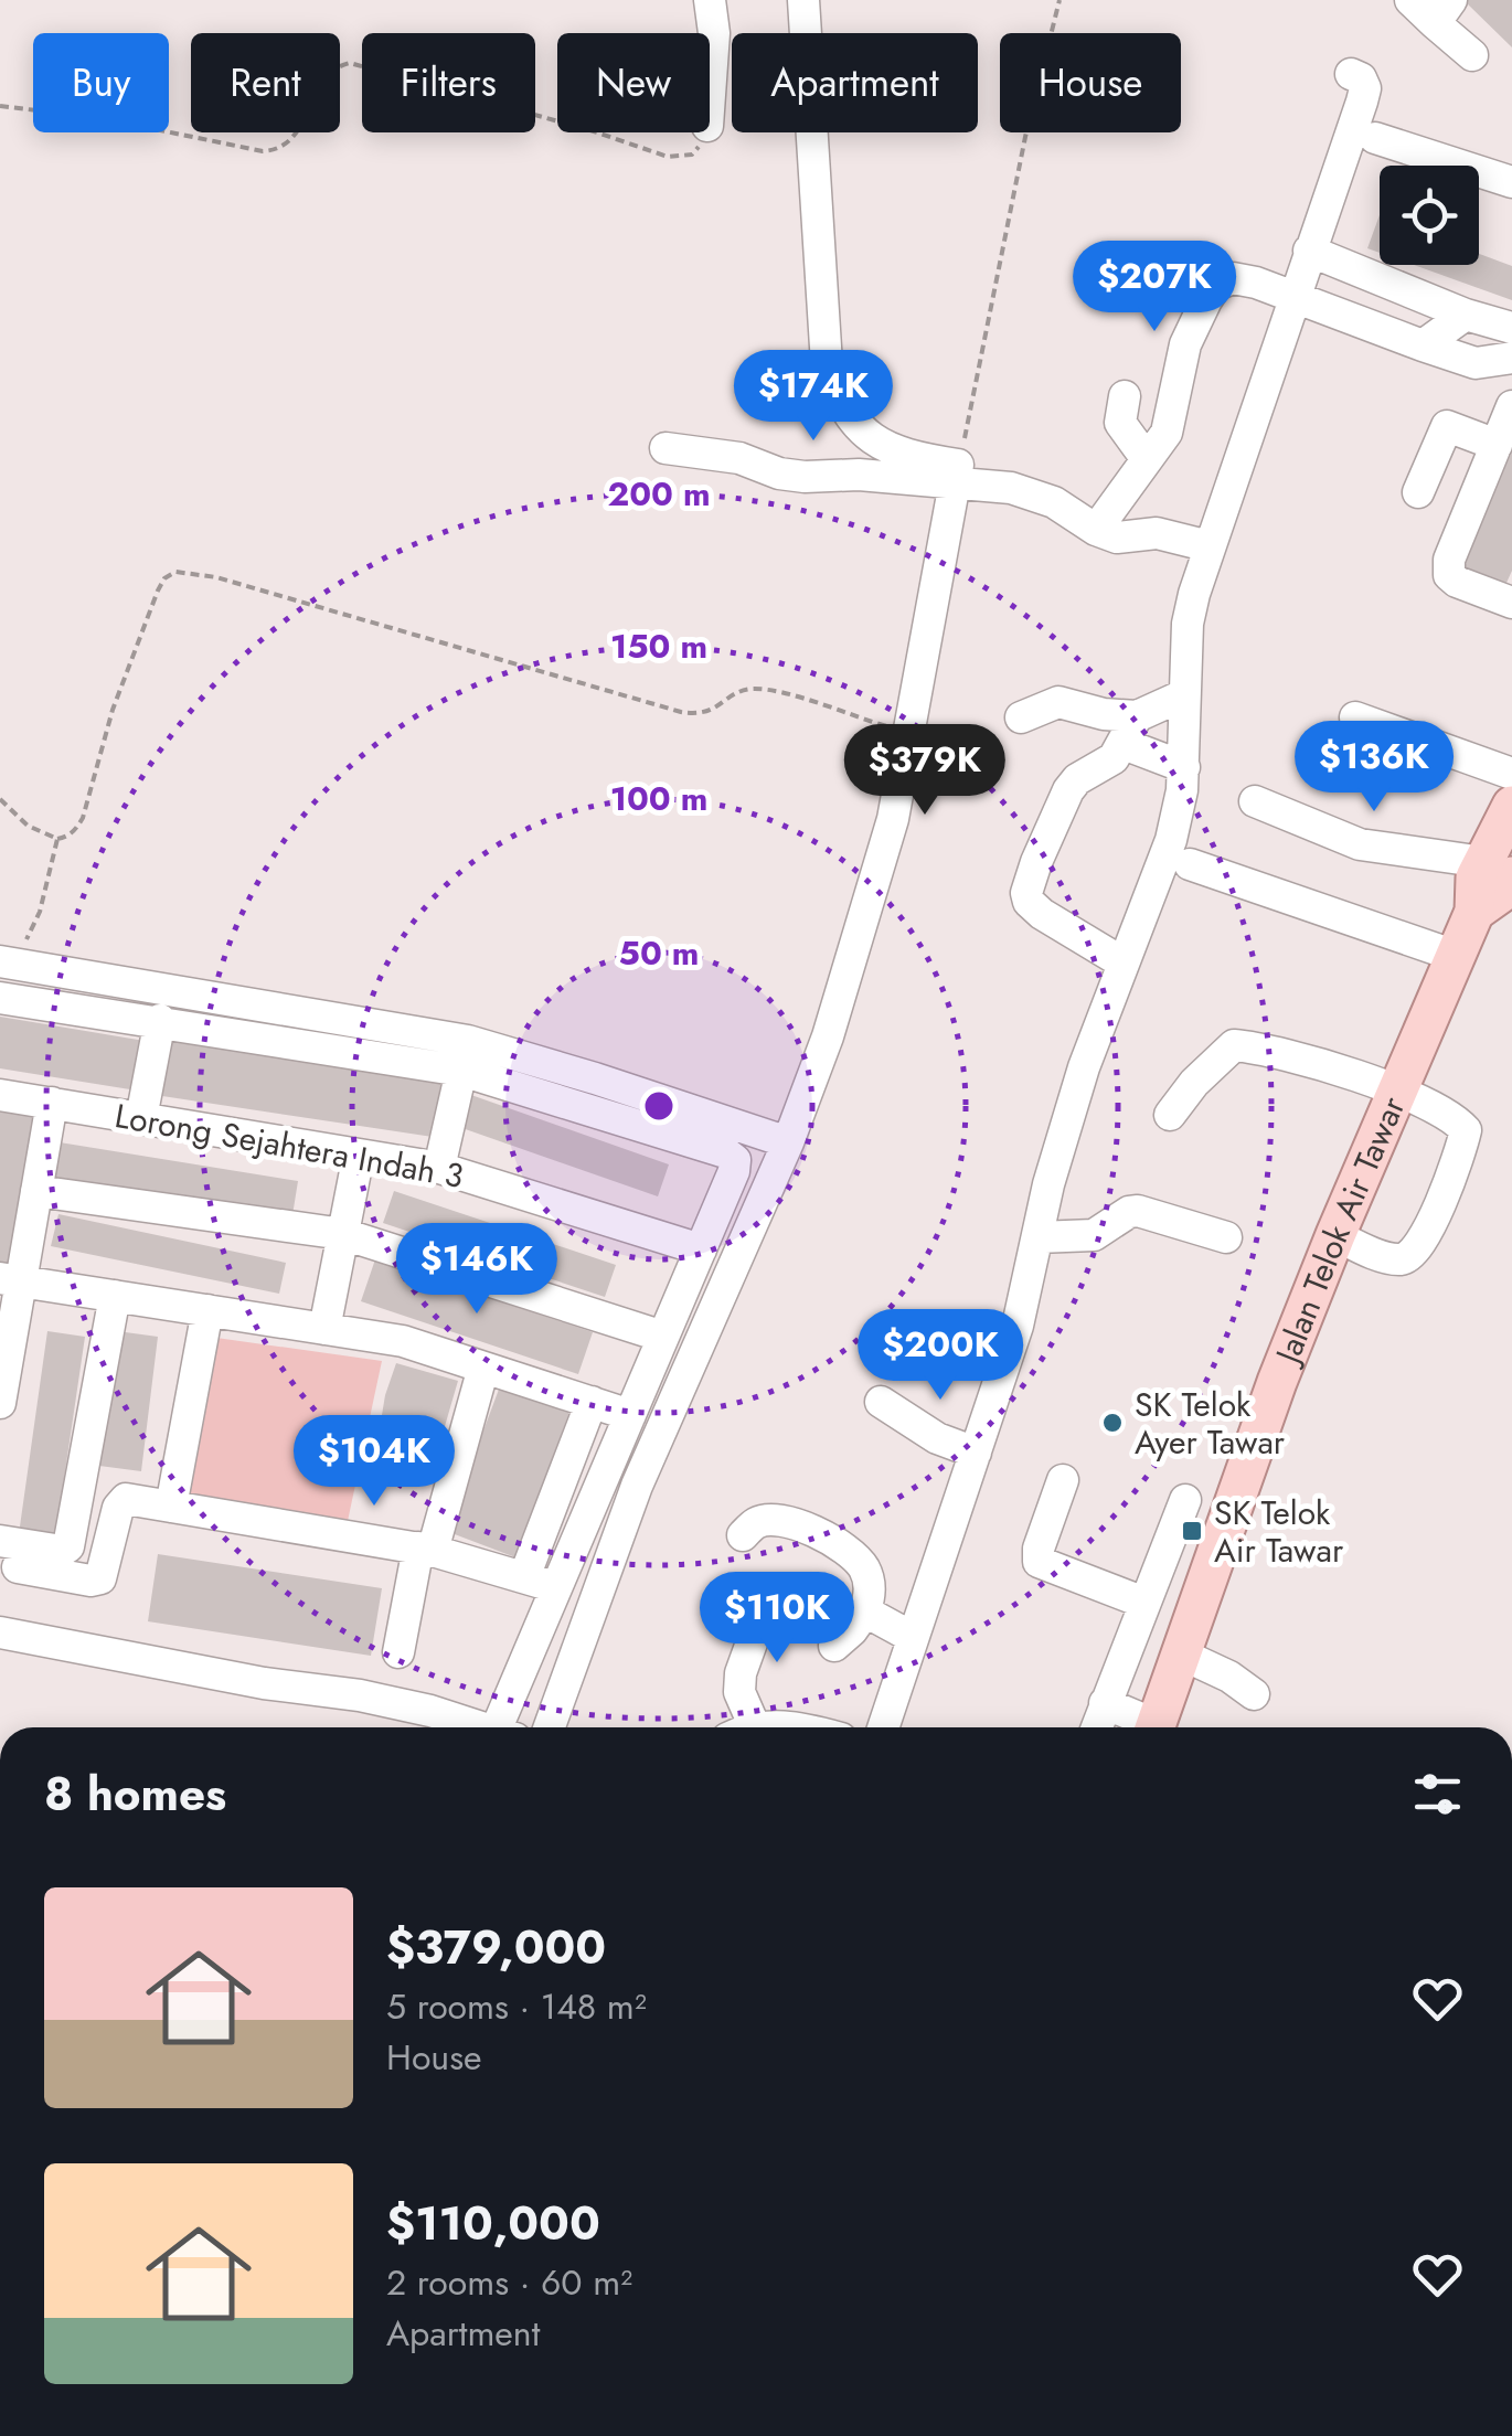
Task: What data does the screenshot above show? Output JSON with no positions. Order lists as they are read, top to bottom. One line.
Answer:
{"streets":{"main road":["Jalan Telok Air Tawar"],"street":["Lorong Sejahtera Indah 3"]},"places":{"other":["SK Telok Ayer Tawar"],"transit":["SK Telok Air Tawar"]},"page":{"chip":["Buy","Rent","Filters","New","Apartment","House"],"price":["$207K","$174K","$136K","$379K","$146K","$200K","$104K","$110K"],"heading":"8 homes","list":[{"name":"$379,000","note":"5 rooms · 148 m² · House"},{"name":"$110,000","note":"2 rooms · 60 m² · Apartment"}]},"rings":["200 m","150 m","100 m","50 m"]}
